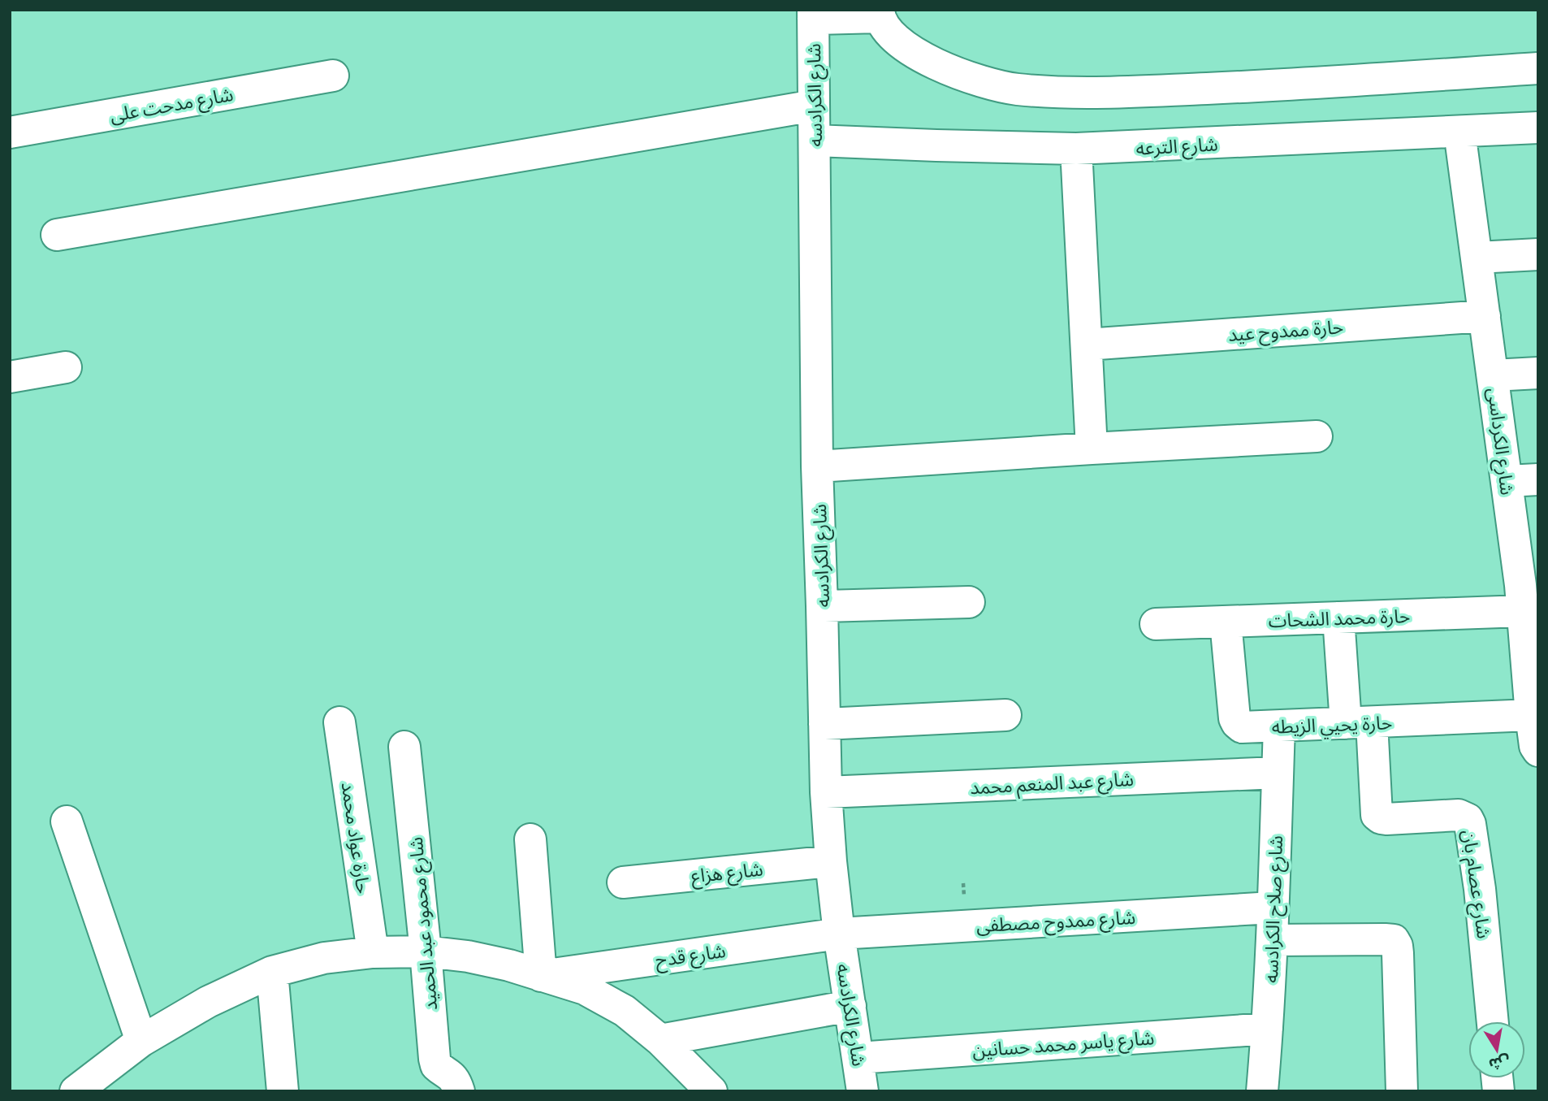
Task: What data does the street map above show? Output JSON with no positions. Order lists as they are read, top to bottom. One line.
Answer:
{"streets":{"street":["شارع الكرادسه","شارع مدحت على","شارع الترعه","حارة ممدوح عيد","شارع الكرداسى","حارة محمد الشحات","حارة يحيي الزيطه","شارع عبد المنعم محمد","حارة عواد محمد","شارع هزاع","شارع عصام بان","شارع صلاح الكرادسه","شارع ممدوح مصطفى","شارع محمود عبد الحميد","شارع قدح","شارع ياسر محمد حسانين"]},"crossings":[["شارع الكرادسه","شارع الترعه"],["شارع الكرادسه","شارع عبد المنعم محمد"],["شارع الكرادسه","شارع هزاع"],["شارع الكرادسه","شارع ممدوح مصطفى"],["شارع الكرادسه","شارع قدح"],["شارع الكرادسه","شارع ياسر محمد حسانين"],["شارع الترعه","شارع الكرداسى"],["حارة ممدوح عيد","شارع الكرداسى"],["شارع الكرداسى","حارة محمد الشحات"],["شارع الكرداسى","حارة يحيي الزيطه"],["حارة محمد الشحات","حارة يحيي الزيطه"],["حارة يحيي الزيطه","شارع عصام بان"],["حارة يحيي الزيطه","شارع صلاح الكرادسه"],["شارع عبد المنعم محمد","شارع صلاح الكرادسه"],["شارع صلاح الكرادسه","شارع ممدوح مصطفى"],["شارع صلاح الكرادسه","شارع ياسر محمد حسانين"],["شارع ممدوح مصطفى","شارع قدح"]],"north":"bottom"}
